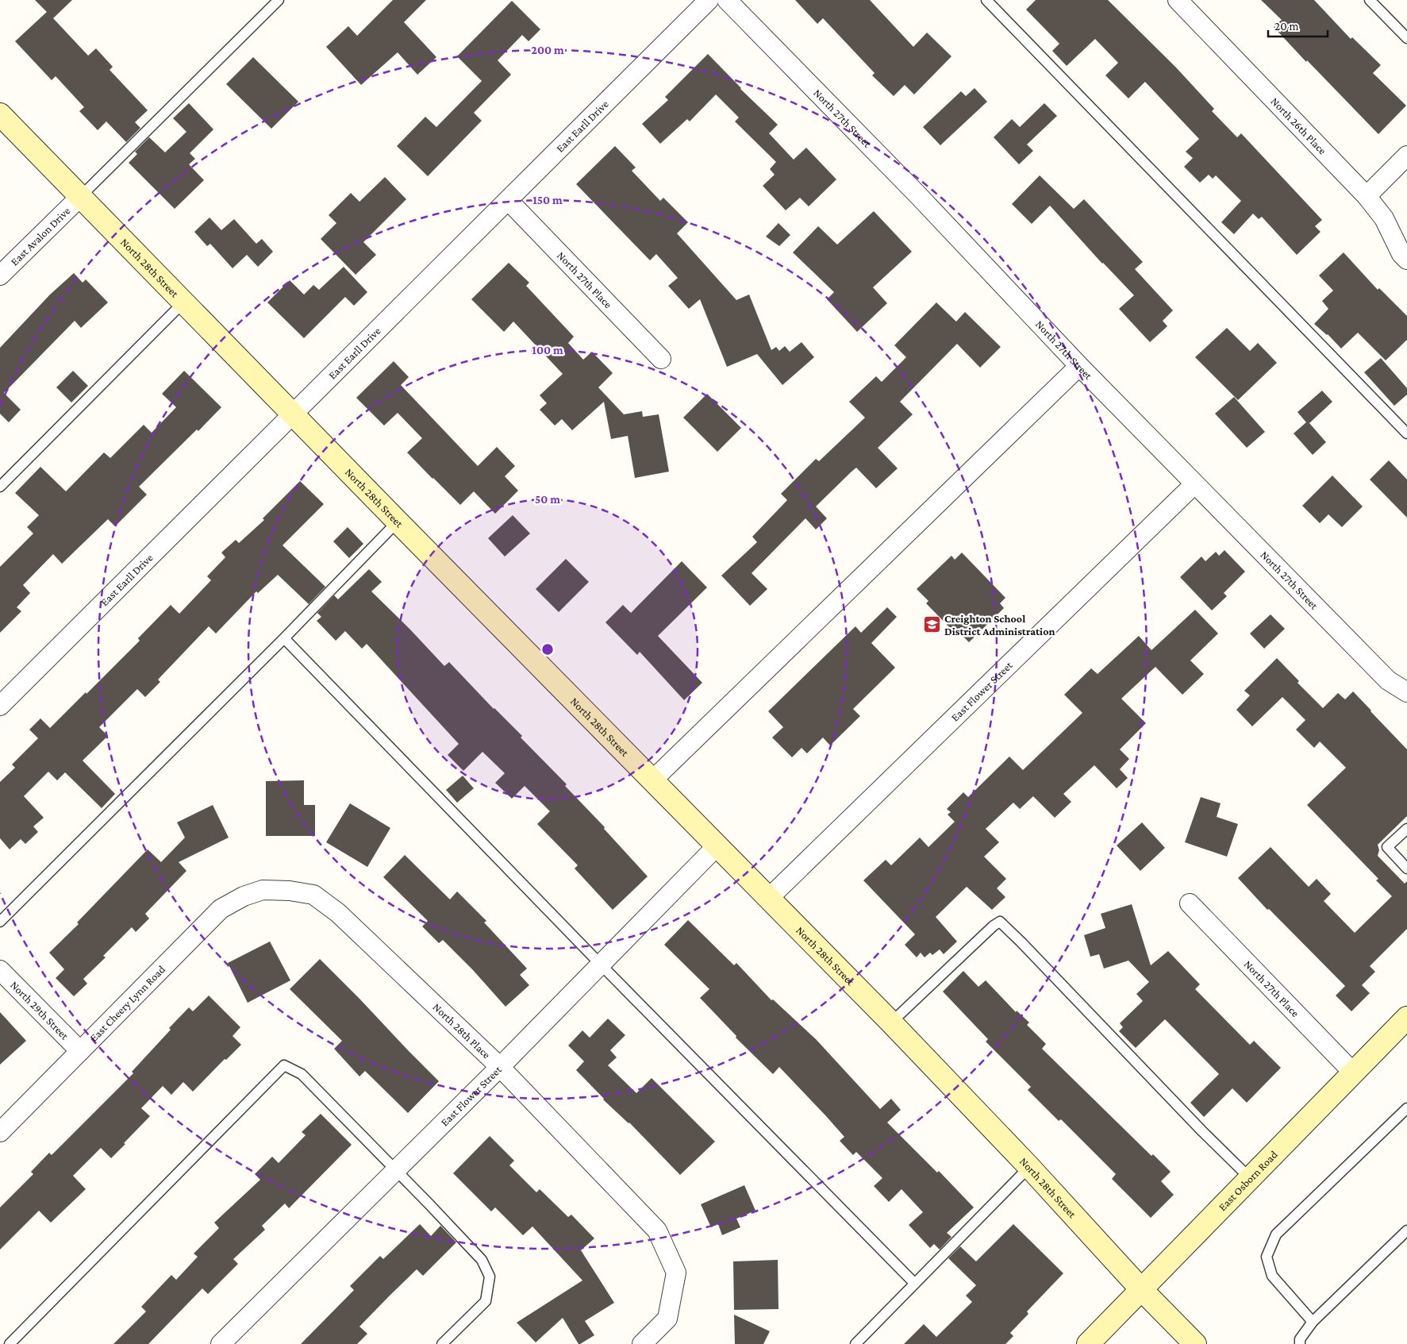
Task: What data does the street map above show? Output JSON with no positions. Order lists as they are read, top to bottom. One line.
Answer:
{"streets":{"street":["North 27th Street","North 26th Place","East Earll Drive","East Avalon Drive","North 28th Street","North 27th Place","East Flower Street","East Cheery Lynn Road","North 29th Street","North 28th Place","East Osborn Road"]},"crossings":[["North 27th Street","East Flower Street"],["East Earll Drive","North 28th Street"],["East Earll Drive","North 27th Place"],["East Avalon Drive","North 28th Street"],["North 28th Street","East Flower Street"],["North 28th Street","East Osborn Road"],["North 27th Place","East Osborn Road"],["East Flower Street","North 28th Place"],["East Cheery Lynn Road","North 29th Street"],["East Cheery Lynn Road","North 28th Place"]],"places":{"school or university":["Creighton School District Administration"]},"scale_bar":"20 m","rings":["200 m","150 m","100 m","50 m"]}
